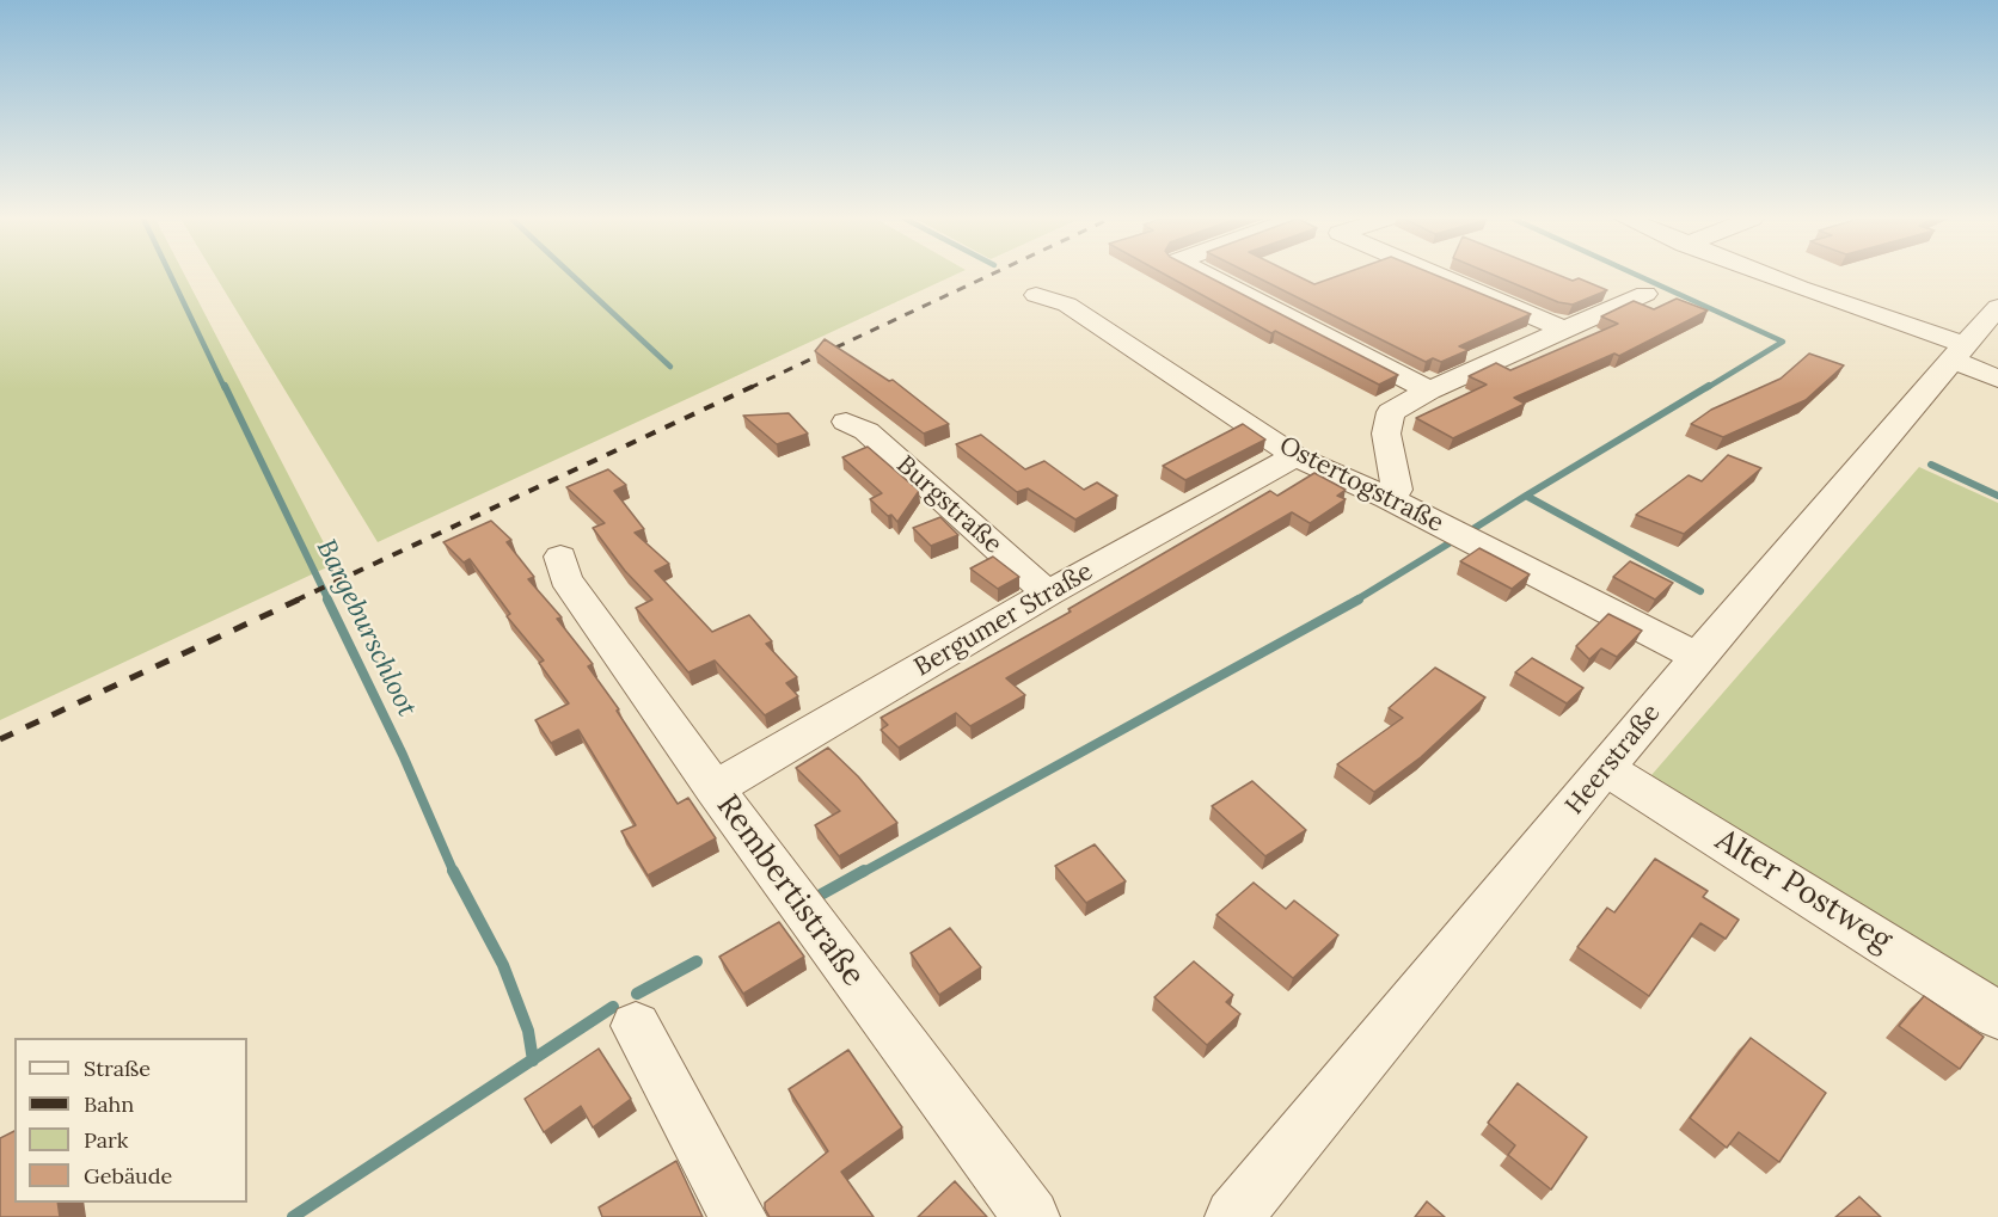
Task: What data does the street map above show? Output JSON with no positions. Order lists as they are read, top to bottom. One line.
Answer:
{"streets":{"street":["Ostertogstraße","Burgstraße","Bergumer Straße","Heerstraße","Rembertistraße","Alter Postweg"]},"crossings":[["Ostertogstraße","Bergumer Straße"],["Ostertogstraße","Heerstraße"],["Burgstraße","Bergumer Straße"],["Bergumer Straße","Rembertistraße"],["Heerstraße","Alter Postweg"]],"water":["Bargeburschloot"],"legend":["Straße","Bahn","Park","Gebäude"]}
